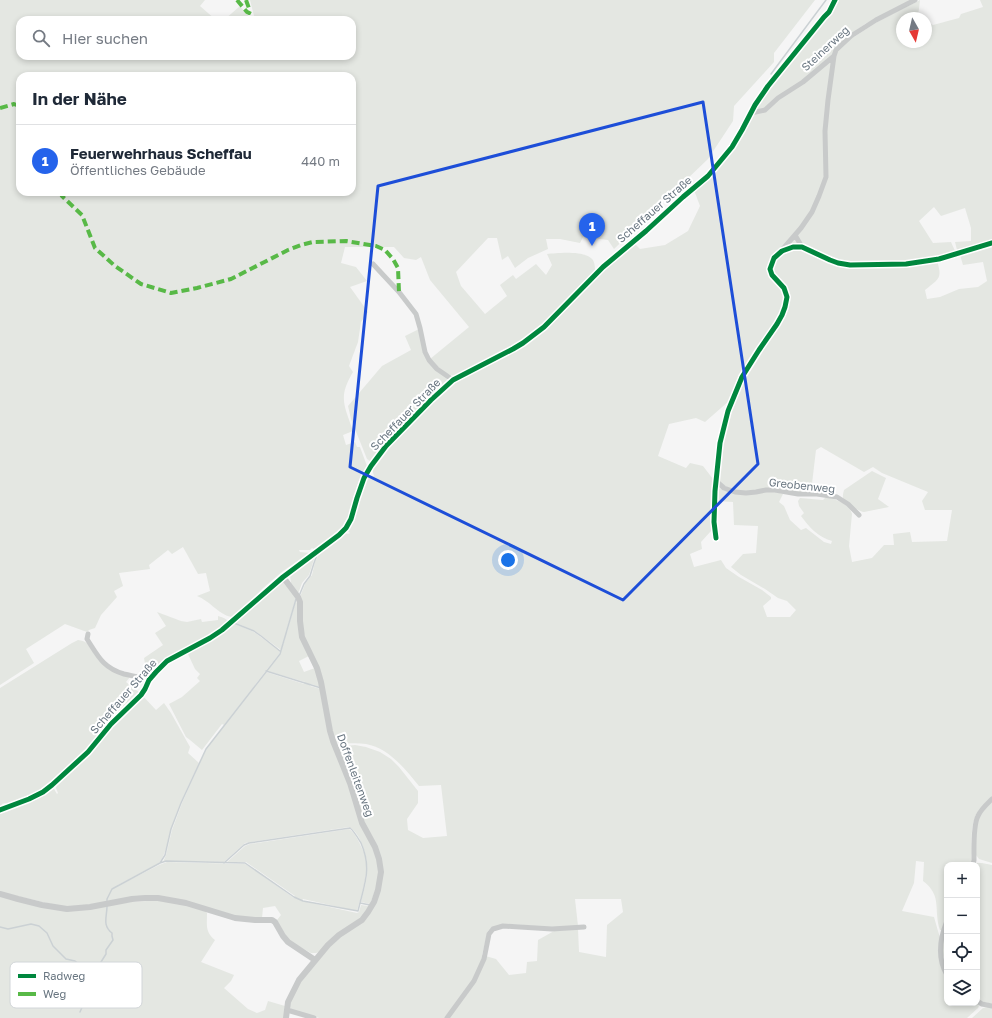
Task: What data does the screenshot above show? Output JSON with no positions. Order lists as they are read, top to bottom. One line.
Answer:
{"streets":{"street":["Steinerweg","Scheffauer Straße","Greobenweg","Doffenleitenweg"]},"crossings":[["Steinerweg","Scheffauer Straße"],["Scheffauer Straße","Doffenleitenweg"]],"legend":["Radweg","Weg"],"north":"bottom","page":{"search":"Hier suchen","heading":"In der Nähe","list":[{"mark":"1","name":"Feuerwehrhaus Scheffau","note":"Öffentliches Gebäude","value":"440 m"}],"pins":"1","map_buttons":["+","−"]}}
